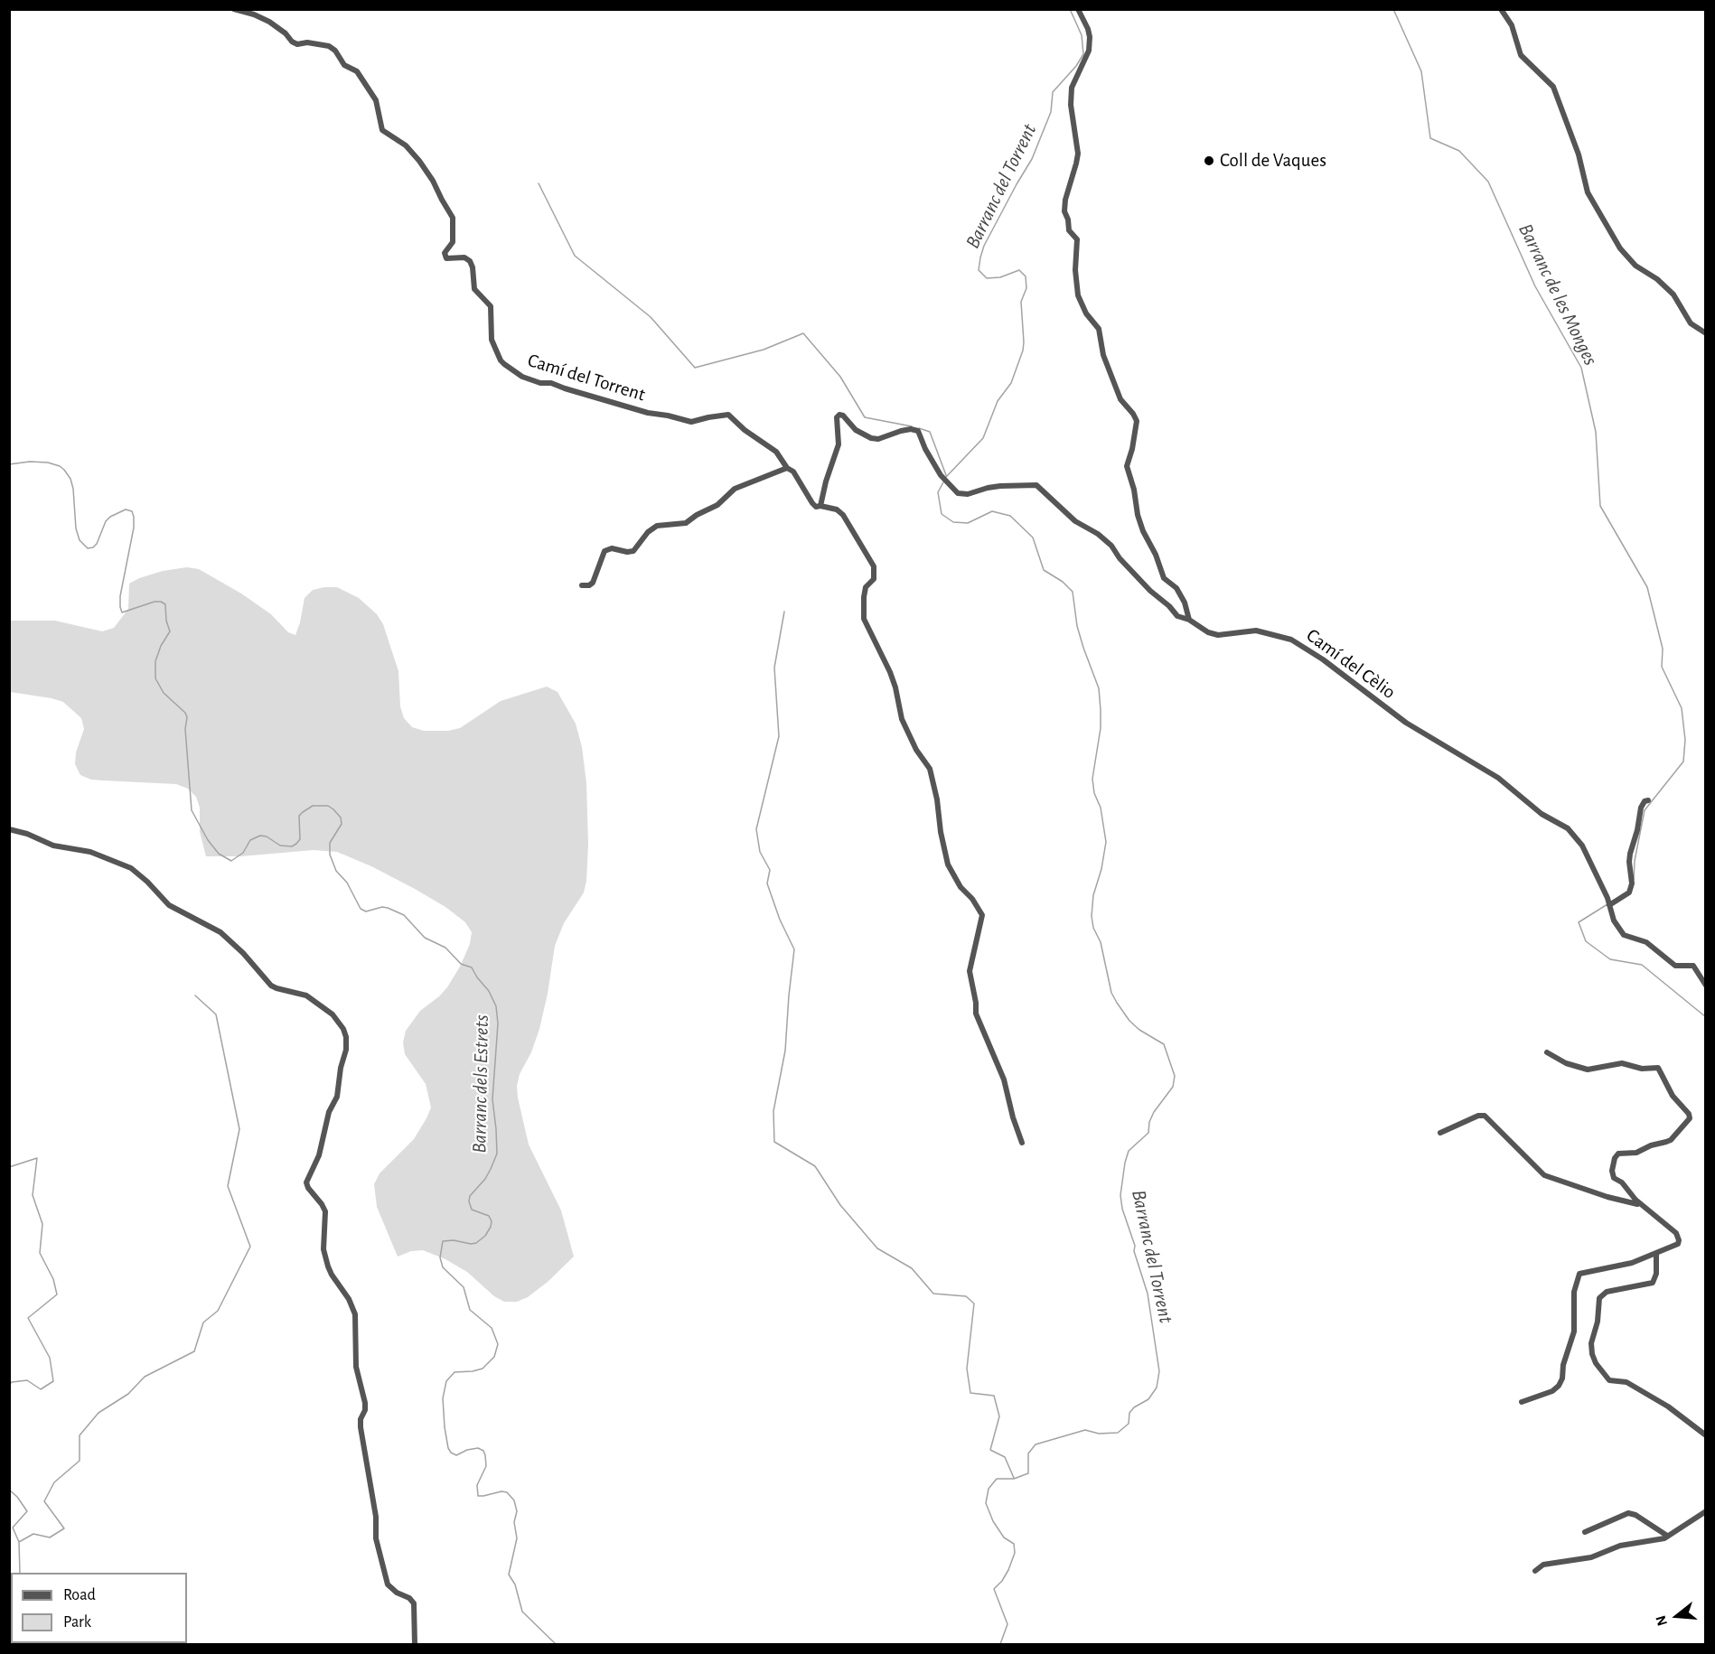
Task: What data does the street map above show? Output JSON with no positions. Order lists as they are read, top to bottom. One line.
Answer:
{"streets":{"street":["Camí del Torrent","Camí del Cèlio"]},"water":["Barranc del Torrent","Barranc de les Monges","Barranc dels Estrets"],"places":["Coll de Vaques"],"legend":["Road","Park"],"north":"left"}
